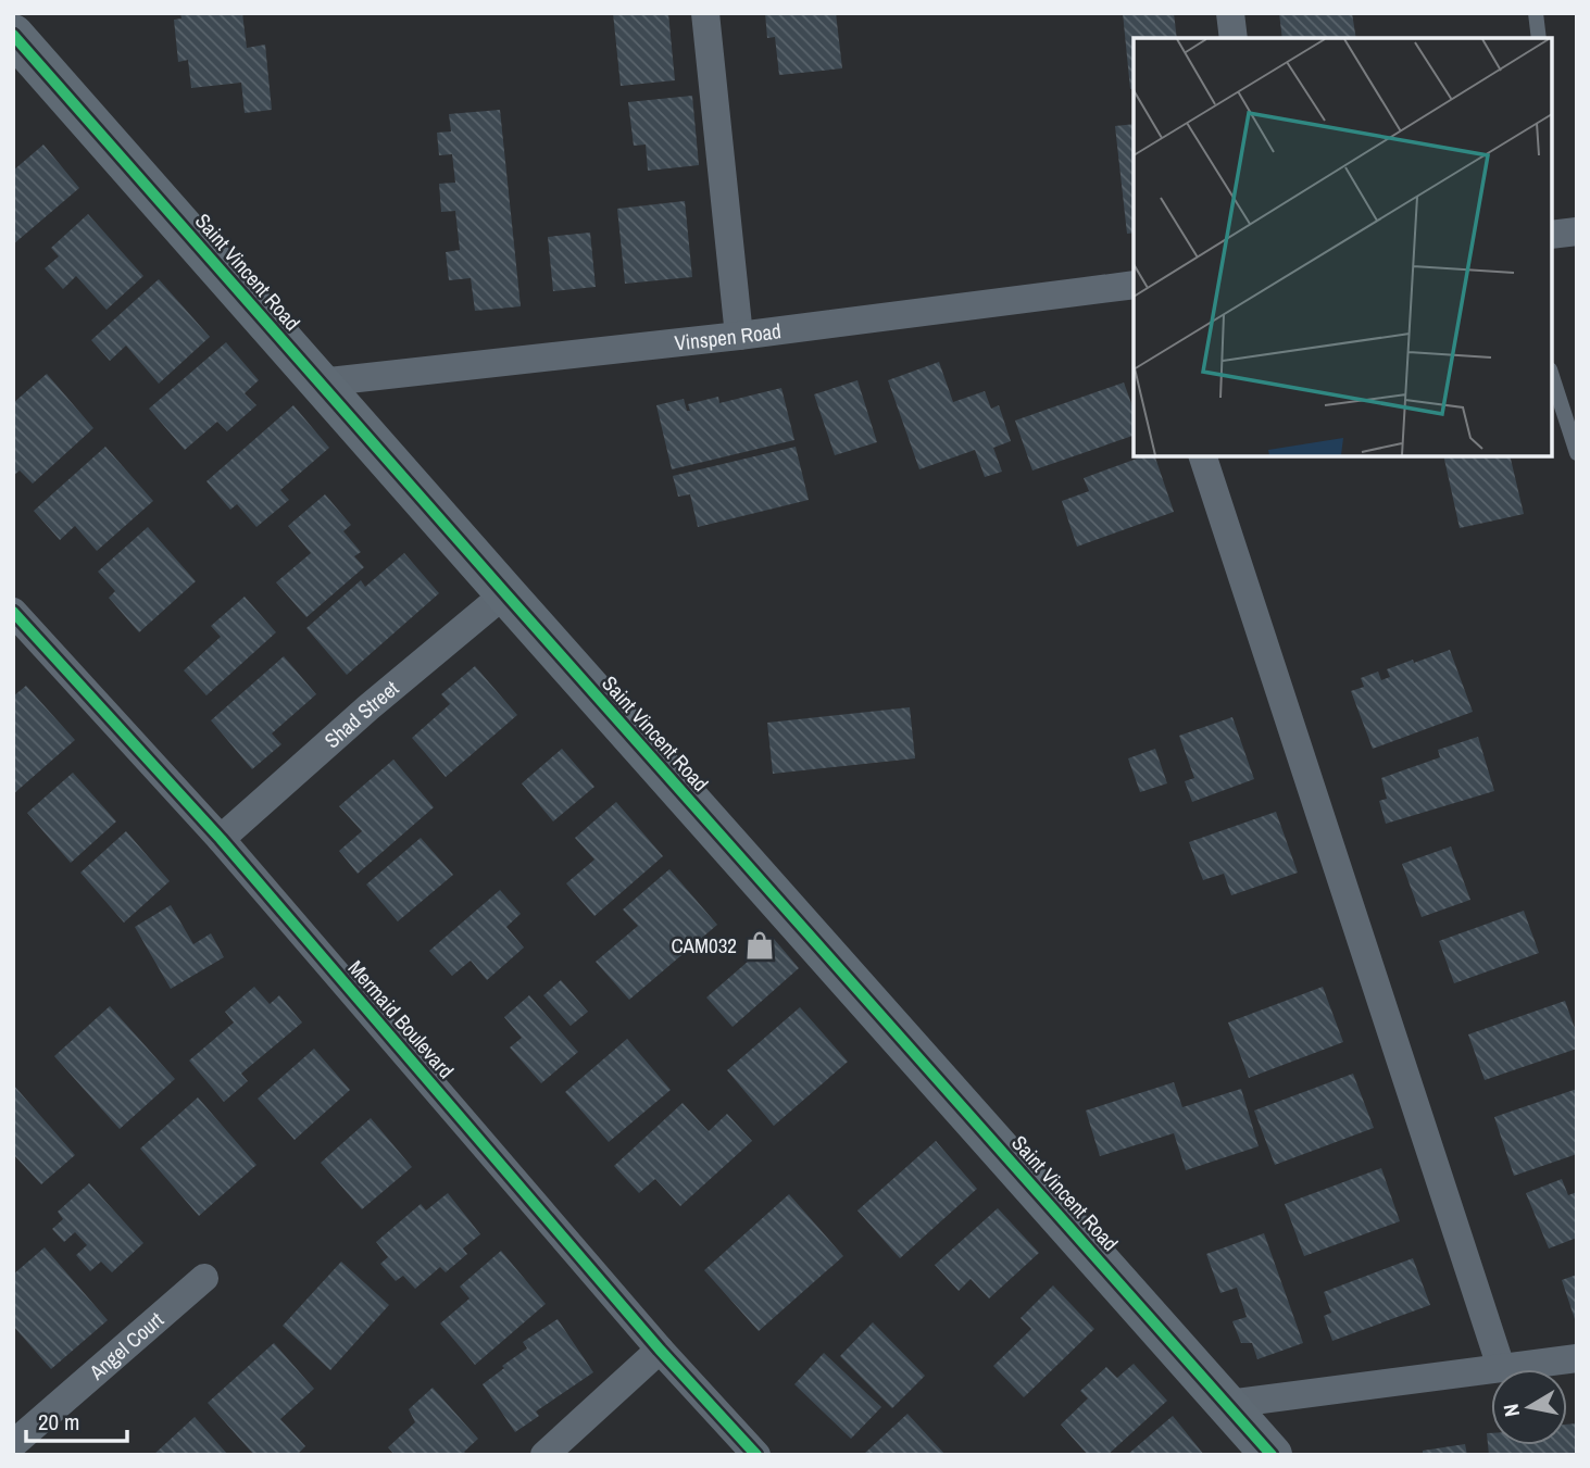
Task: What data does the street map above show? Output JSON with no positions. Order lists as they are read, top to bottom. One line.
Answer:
{"streets":{"street":["Saint Vincent Road","Vinspen Road","Shad Street","Mermaid Boulevard","Angel Court"]},"crossings":[["Saint Vincent Road","Vinspen Road"],["Saint Vincent Road","Shad Street"],["Shad Street","Mermaid Boulevard"]],"places":{"shop":["CAM032"]},"scale_bar":"20 m","north":"left"}
